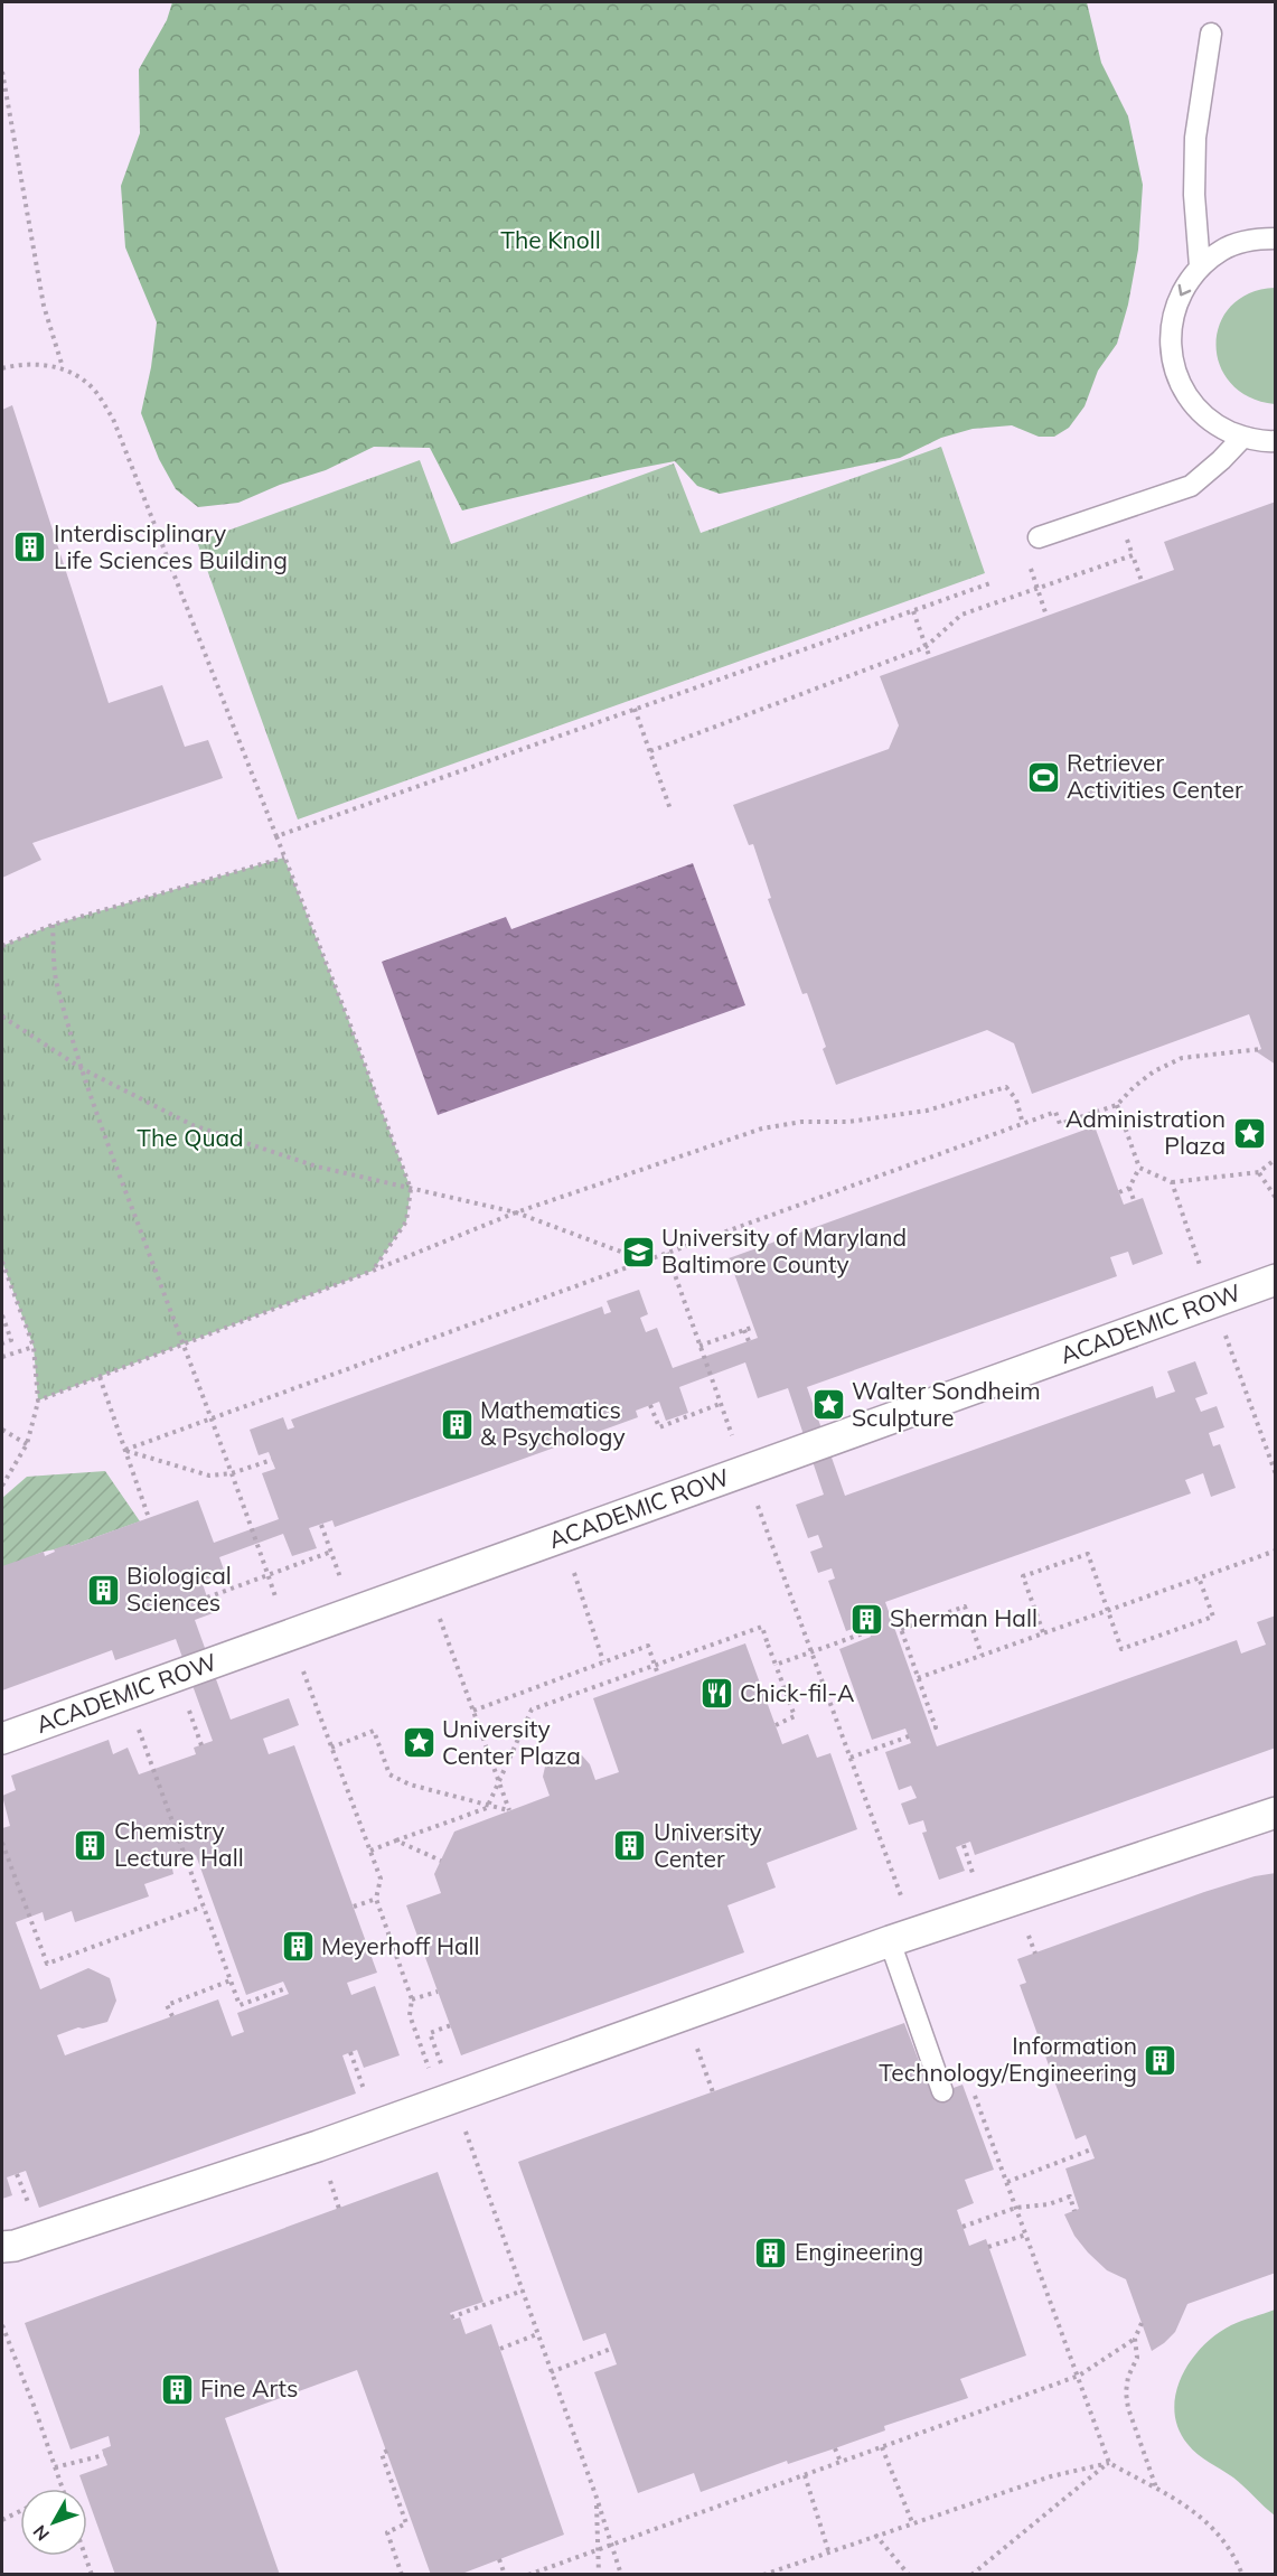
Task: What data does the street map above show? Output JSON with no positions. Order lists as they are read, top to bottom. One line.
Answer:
{"streets":{"street":["ACADEMIC ROW"]},"parks":["The Knoll","The Quad"],"places":{"building":["Interdisciplinary Life Sciences Building","Mathematics & Psychology","Biological Sciences","Sherman Hall","Chemistry Lecture Hall","University Center","Meyerhoff Hall","Information Technology/Engineering","Engineering","Fine Arts"],"sports":["Retriever Activities Center"],"place":["Administration Plaza","Walter Sondheim Sculpture","University Center Plaza"],"school or university":["University of Maryland Baltimore County"],"restaurant":["Chick-fil-A"]},"north":"bottom left"}
